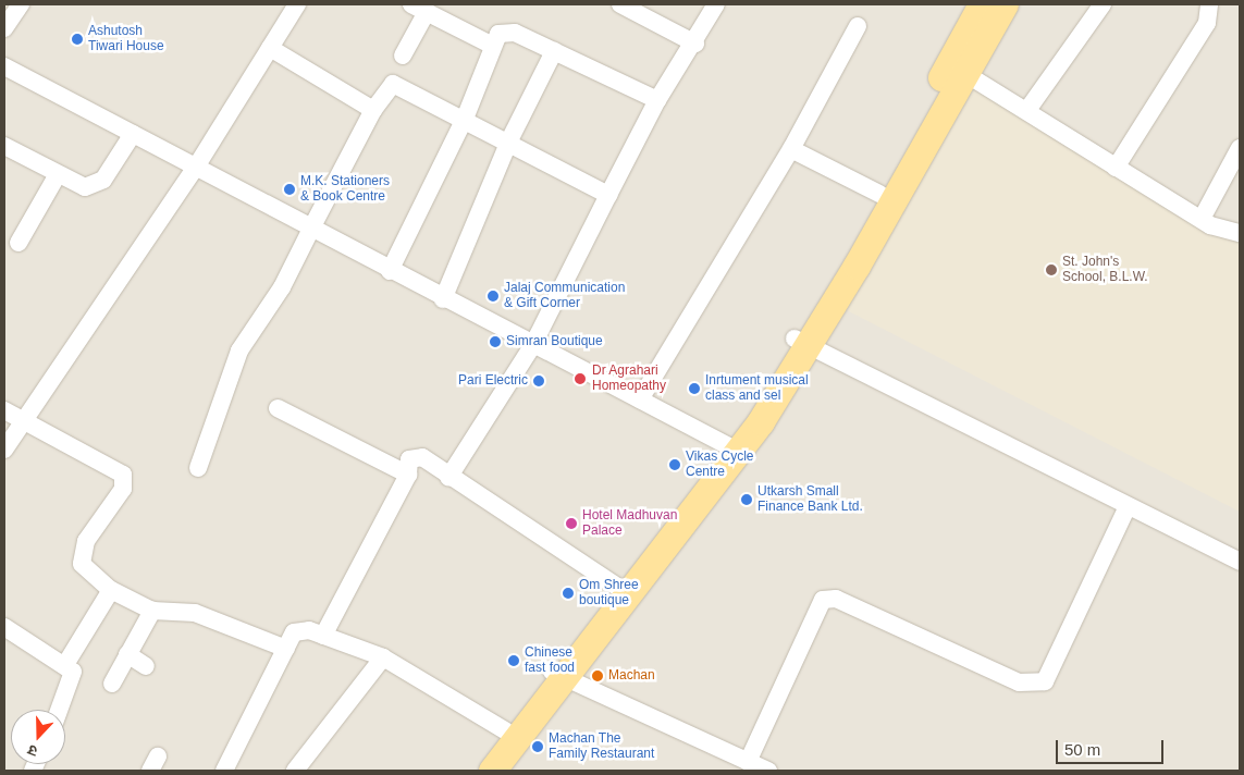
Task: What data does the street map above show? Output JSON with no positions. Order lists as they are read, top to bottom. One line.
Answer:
{"places":["Ashutosh Tiwari House","M.K. Stationers & Book Centre","St. John's School, B.L.W.","Jalaj Communication & Gift Corner","Simran Boutique","Dr Agrahari Homeopathy","Pari Electric","Inrtument musical class and sel","Vikas Cycle Centre","Utkarsh Small Finance Bank Ltd.","Hotel Madhuvan Palace","Om Shree boutique","Chinese fast food","Machan","Machan The Family Restaurant"],"scale_bar":"50 m","north":"bottom"}
